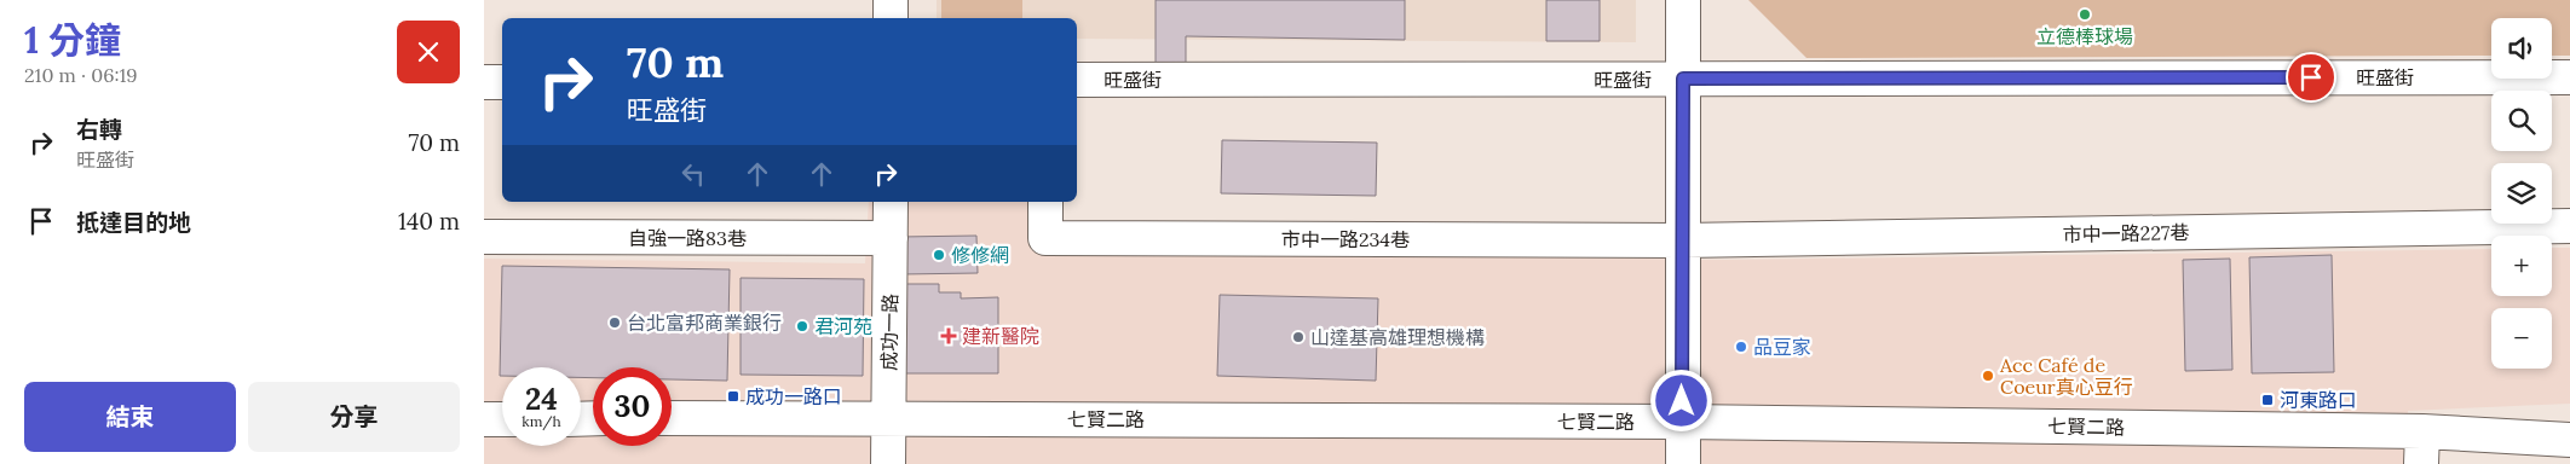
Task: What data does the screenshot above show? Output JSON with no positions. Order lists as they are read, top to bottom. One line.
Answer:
{"streets":{"street":["旺盛街","市中一路227巷","自強一路83巷","市中一路234巷","成功一路","七賢二路"]},"crossings":[["市中一路227巷","市中一路234巷"],["自強一路83巷","成功一路"],["成功一路","七賢二路"]],"places":{"other":["立德棒球場","修修網","台北富邦商業銀行","君河苑","山達基高雄理想機構","品豆家","Acc Café de Coeur真心豆行"],"health":["建新醫院"],"transit":["成功一路口","河東路口"]},"page":{"heading":["1 分鐘","210 m · 06:19"],"map_buttons":["+","−"],"turn":["70 m","旺盛街"],"list":[{"name":"右轉","note":"旺盛街","value":"70 m"},{"name":"抵達目的地","value":"140 m"}],"speed":"24 km/h","limit":"30","buttons":["結束","分享"]}}
